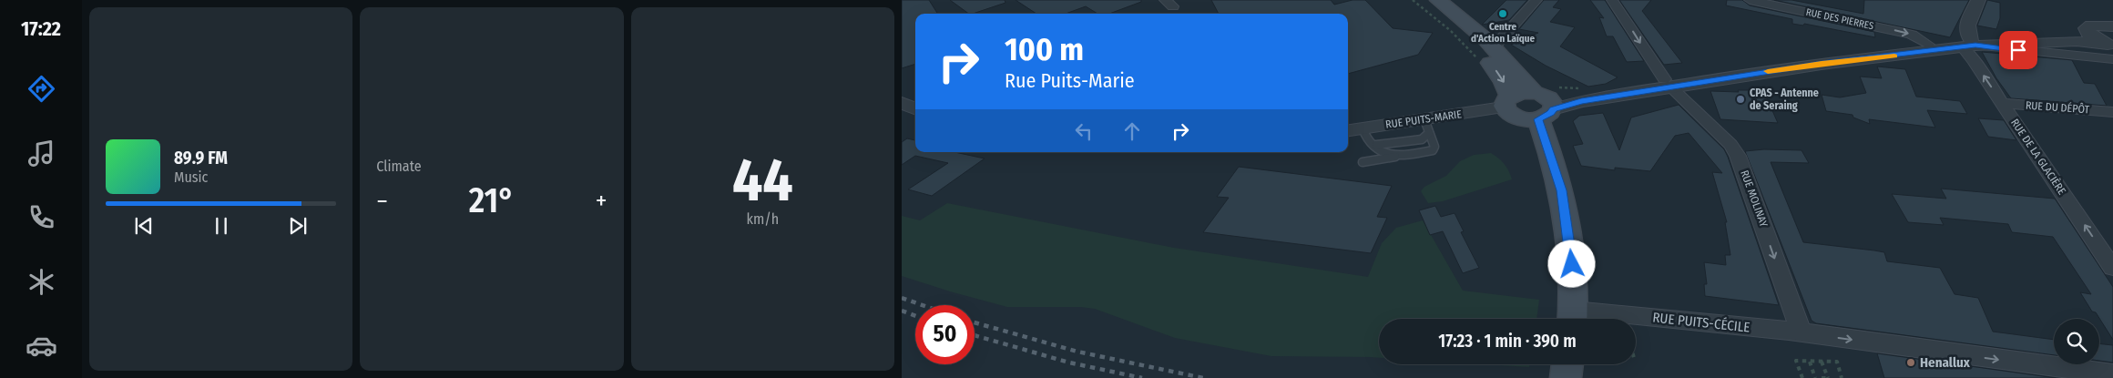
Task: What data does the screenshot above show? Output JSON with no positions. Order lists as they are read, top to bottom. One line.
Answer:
{"streets":{"street":["RUE DES PIERRES","RUE DU DÉPÔT","RUE PUITS-MARIE","RUE DE LA GLACIÈRE","RUE MOLINAY","RUE PUITS-CÉCILE"]},"crossings":[["RUE DU DÉPÔT","RUE DE LA GLACIÈRE"],["RUE MOLINAY","RUE PUITS-CÉCILE"]],"one_way":["RUE DE LA GLACIÈRE","RUE MOLINAY","RUE PUITS-CÉCILE"],"places":["Centre d'Action Laïque","CPAS - Antenne de Seraing","Henallux"],"page":{"tabs":"17:22","tile":["Climate",["44","km/h"]],"turn":["100 m","Rue Puits-Marie"],"song":["89.9 FM","Music"],"heat":["−","21°","+"],"limit":"50","trip":"17:23 · 1 min · 390 m"}}
